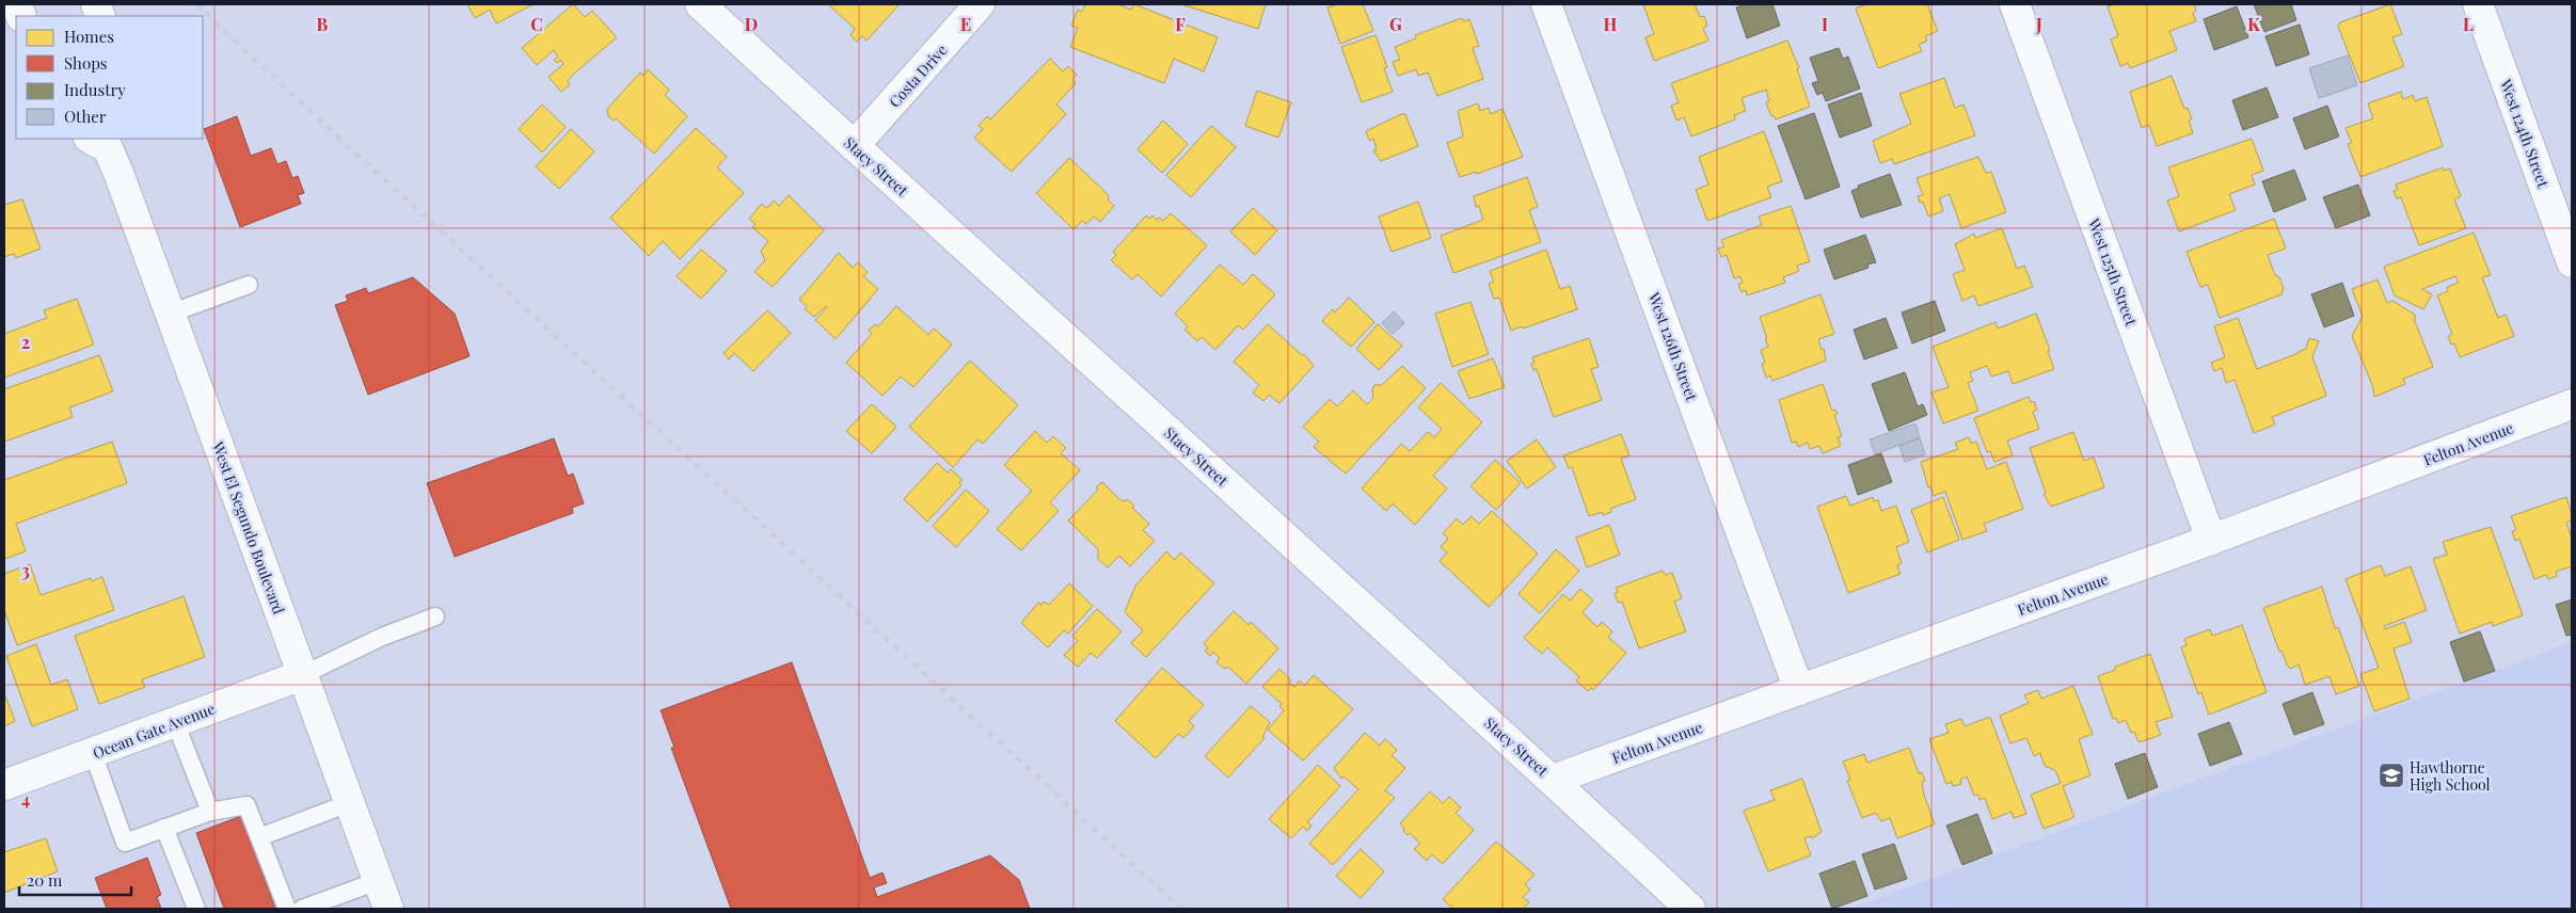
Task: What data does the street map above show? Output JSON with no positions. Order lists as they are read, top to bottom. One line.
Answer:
{"streets":{"street":["Costa Drive","West 124th Street","Stacy Street","West 125th Street","West 126th Street","Felton Avenue","West El Segundo Boulevard","Ocean Gate Avenue"]},"crossings":[["Costa Drive","Stacy Street"],["Stacy Street","Felton Avenue"],["West 125th Street","Felton Avenue"],["West 126th Street","Felton Avenue"],["West El Segundo Boulevard","Ocean Gate Avenue"]],"places":{"school or university":["Hawthorne High School"]},"legend":["Homes","Shops","Industry","Other"],"scale_bar":"20 m","grid":{"columns":["B","C","D","E","F","G","H","I","J","K","L"],"rows":["2","3","4"]}}
